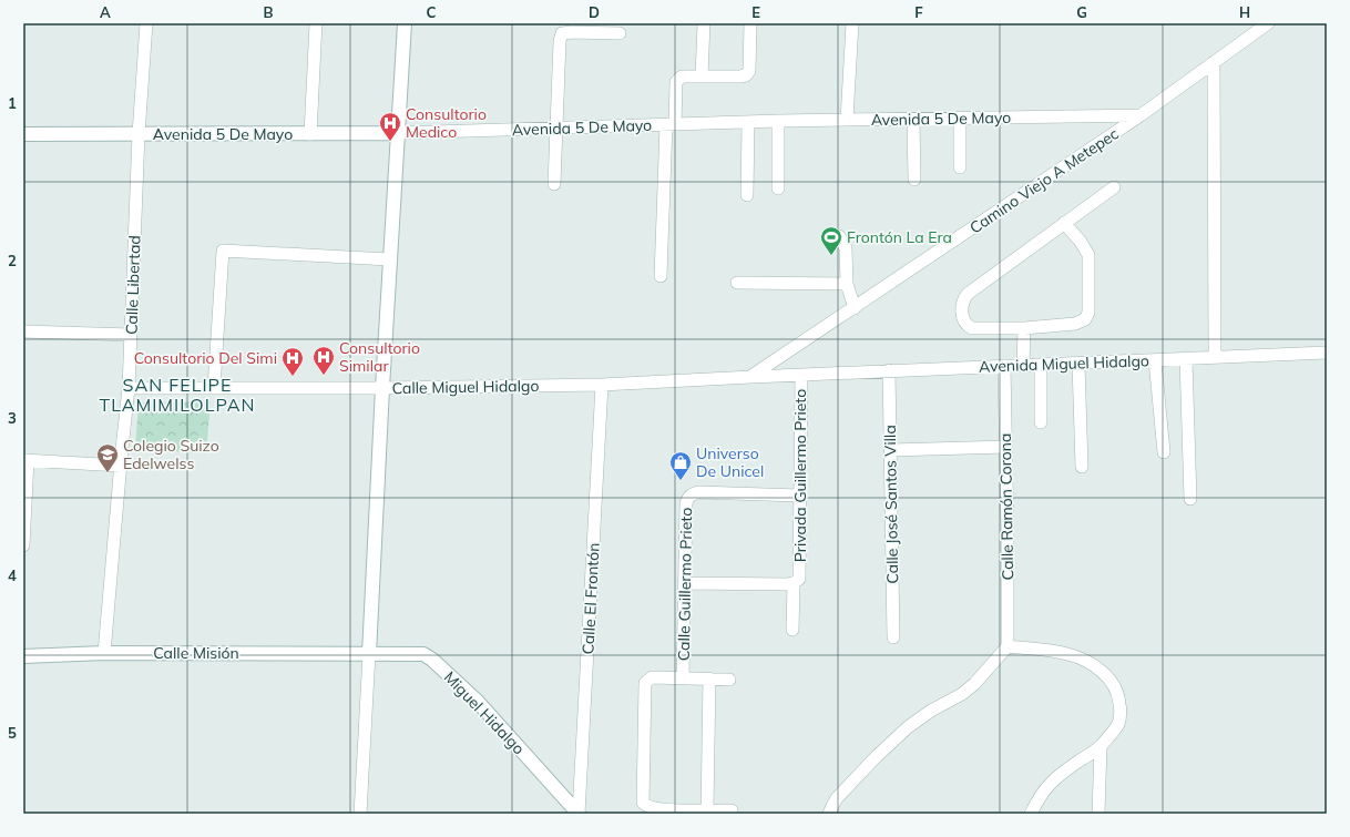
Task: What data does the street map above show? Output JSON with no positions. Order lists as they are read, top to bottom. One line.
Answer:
{"streets":{"main road":["Avenida 5 De Mayo","Calle Misión","Miguel Hidalgo"],"street":["Camino Viejo A Metepec","Calle Libertad","Avenida Miguel Hidalgo","Calle Miguel Hidalgo","Privada Guillermo Prieto","Calle José Santos Villa","Calle Ramón Corona","Calle Guillermo Prieto","Calle El Frontón"]},"crossings":[["Avenida 5 De Mayo","Camino Viejo A Metepec"],["Avenida 5 De Mayo","Calle Libertad"],["Camino Viejo A Metepec","Calle Miguel Hidalgo"],["Calle Libertad","Calle Miguel Hidalgo"],["Calle Libertad","Calle Misión"],["Avenida Miguel Hidalgo","Calle Miguel Hidalgo"],["Avenida Miguel Hidalgo","Privada Guillermo Prieto"],["Avenida Miguel Hidalgo","Calle José Santos Villa"],["Avenida Miguel Hidalgo","Calle Ramón Corona"],["Calle Miguel Hidalgo","Privada Guillermo Prieto"],["Calle Miguel Hidalgo","Calle El Frontón"],["Privada Guillermo Prieto","Calle Guillermo Prieto"],["Calle El Frontón","Miguel Hidalgo"],["Calle Misión","Miguel Hidalgo"]],"districts":["SAN FELIPE TLAMIMILOLPAN"],"places":{"hospital":["Consultorio Medico","Consultorio Similar","Consultorio Del Simi"],"sports":["Frontón La Era"],"school or university":["Colegio Suizo Edelwelss"],"shop":["Universo De Unicel"]},"grid":{"columns":["A","B","C","D","E","F","G","H"],"rows":["1","2","3","4","5"]}}
